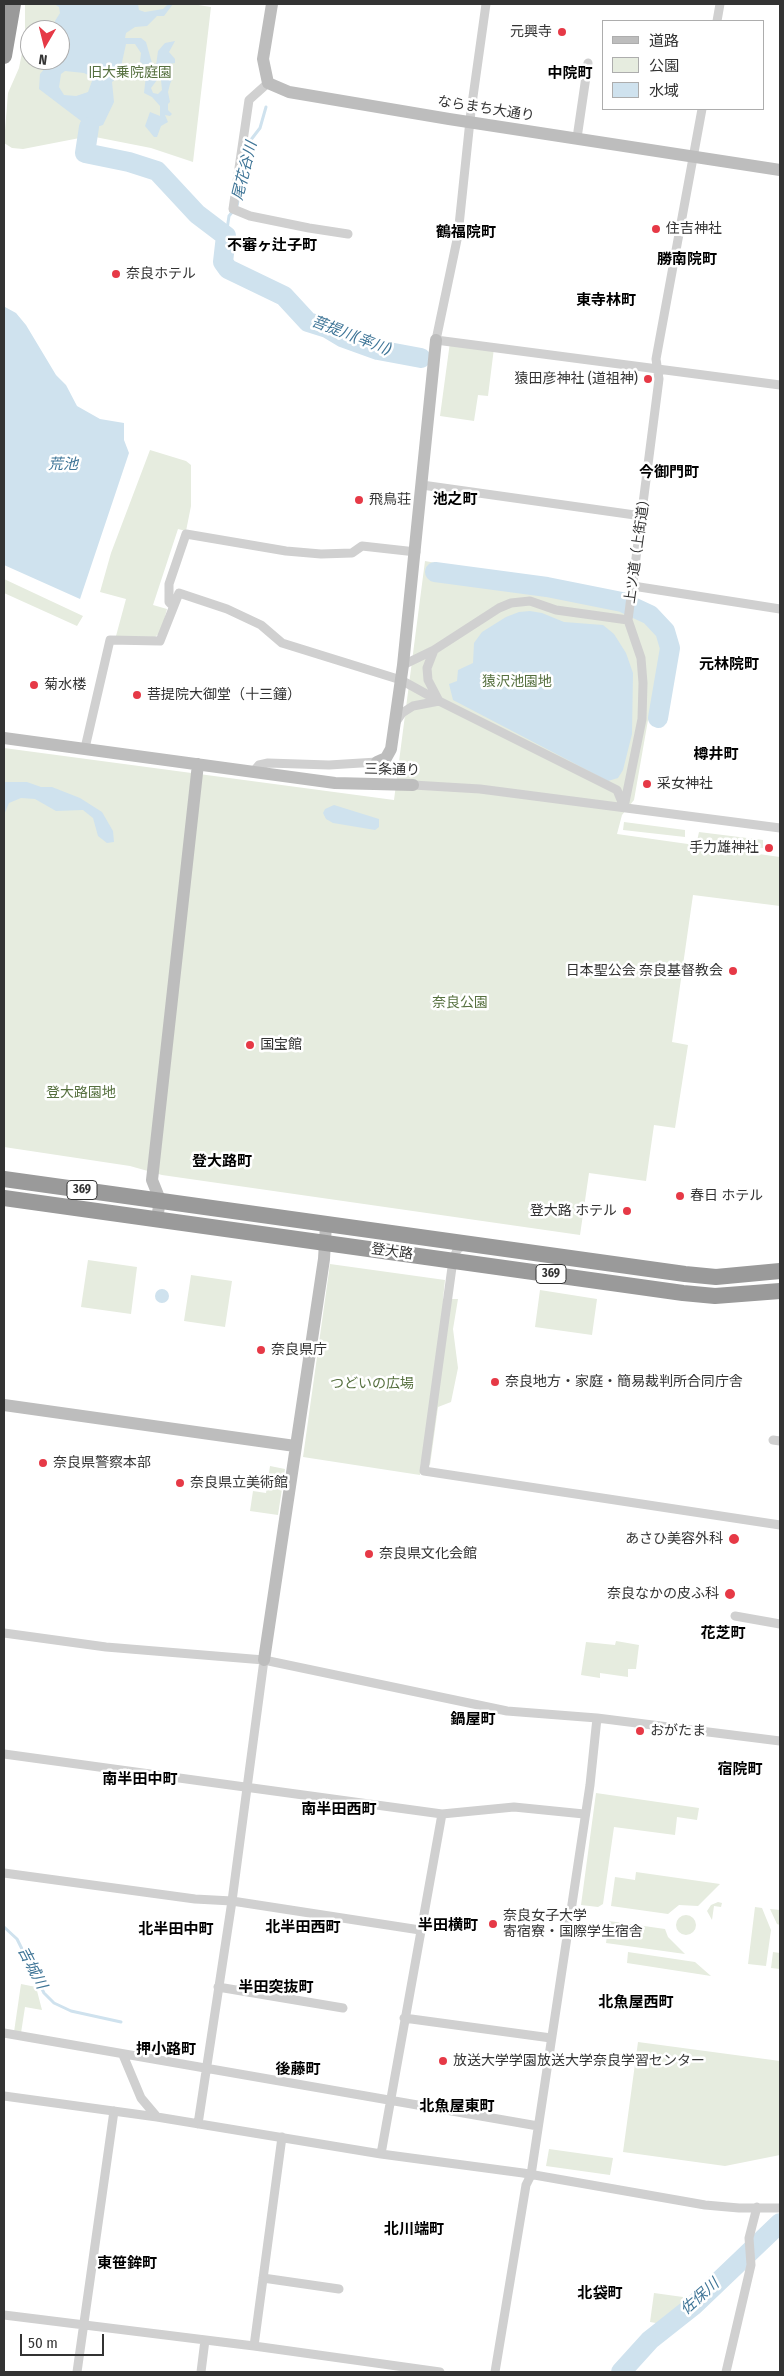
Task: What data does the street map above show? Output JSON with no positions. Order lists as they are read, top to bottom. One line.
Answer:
{"streets":{"highway":["369","登大路"],"street":["ならまち大通り","上ツ道（上街道）","三条通り"]},"crossings":[["ならまち大通り","上ツ道（上街道）"],["上ツ道（上街道）","三条通り"]],"districts":["中院町","鶴福院町","不審ヶ辻子町","勝南院町","東寺林町","今御門町","池之町","元林院町","樽井町","登大路町","花芝町","鍋屋町","宿院町","南半田中町","南半田西町","半田横町","北半田西町","北半田中町","半田突抜町","北魚屋西町","押小路町","後藤町","北魚屋東町","北川端町","東笹鉾町","北袋町"],"water":["尾花谷川","菩提川(率川)","荒池","吉城川","佐保川"],"parks":["旧大乗院庭園","猿沢池園地","奈良公園","登大路園地","つどいの広場"],"places":["元興寺","住吉神社","奈良ホテル","猿田彦神社 (道祖神)","飛鳥荘","菊水楼","菩提院大御堂（十三鐘）","采女神社","手力雄神社","日本聖公会 奈良基督教会","国宝館","春日 ホテル","登大路 ホテル","奈良県庁","奈良地方・家庭・簡易裁判所合同庁舎","奈良県警察本部","奈良県立美術館","あさひ美容外科","奈良県文化会館","奈良なかの皮ふ科","おがたま","奈良女子大学 寄宿寮・国際学生宿舎","放送大学学園放送大学奈良学習センター"],"legend":["道路","公園","水域"],"scale_bar":"50 m","north":"bottom"}
